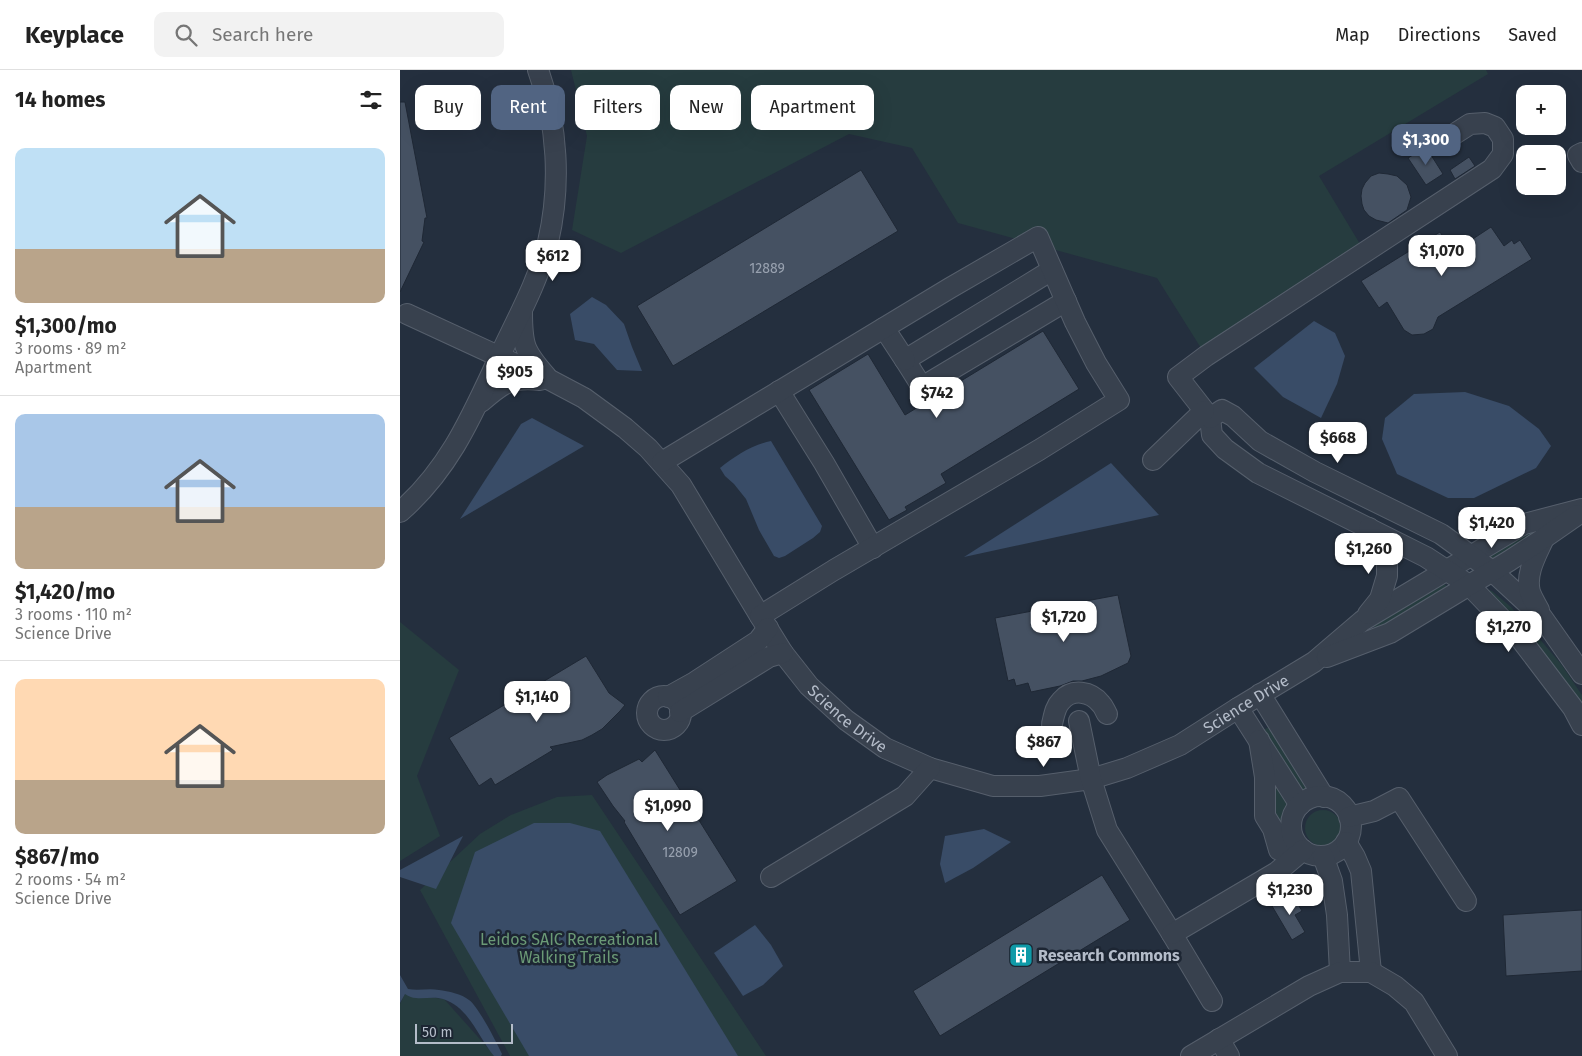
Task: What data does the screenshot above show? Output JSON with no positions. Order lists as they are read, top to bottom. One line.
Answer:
{"streets":{"street":["Science Drive"]},"parks":["Leidos SAIC Recreational Walking Trails"],"places":{"building":["Research Commons"]},"house_numbers":["12889","12809"],"scale_bar":"50 m","page":{"header":"Keyplace","search":"Search here","nav":["Map","Directions","Saved"],"heading":"14 homes","map_buttons":["+","−"],"chip":["Buy","Rent","Filters","New","Apartment"],"price":["$1,300","$1,070","$612","$905","$742","$668","$1,420","$1,260","$1,720","$1,270","$1,140","$867","$1,090","$1,230"],"list":[{"name":"$1,300/mo","note":"3 rooms · 89 m² · Apartment"},{"name":"$1,420/mo","note":"3 rooms · 110 m² · Science Drive"},{"name":"$867/mo","note":"2 rooms · 54 m² · Science Drive"}],"scale":"50 m"}}
